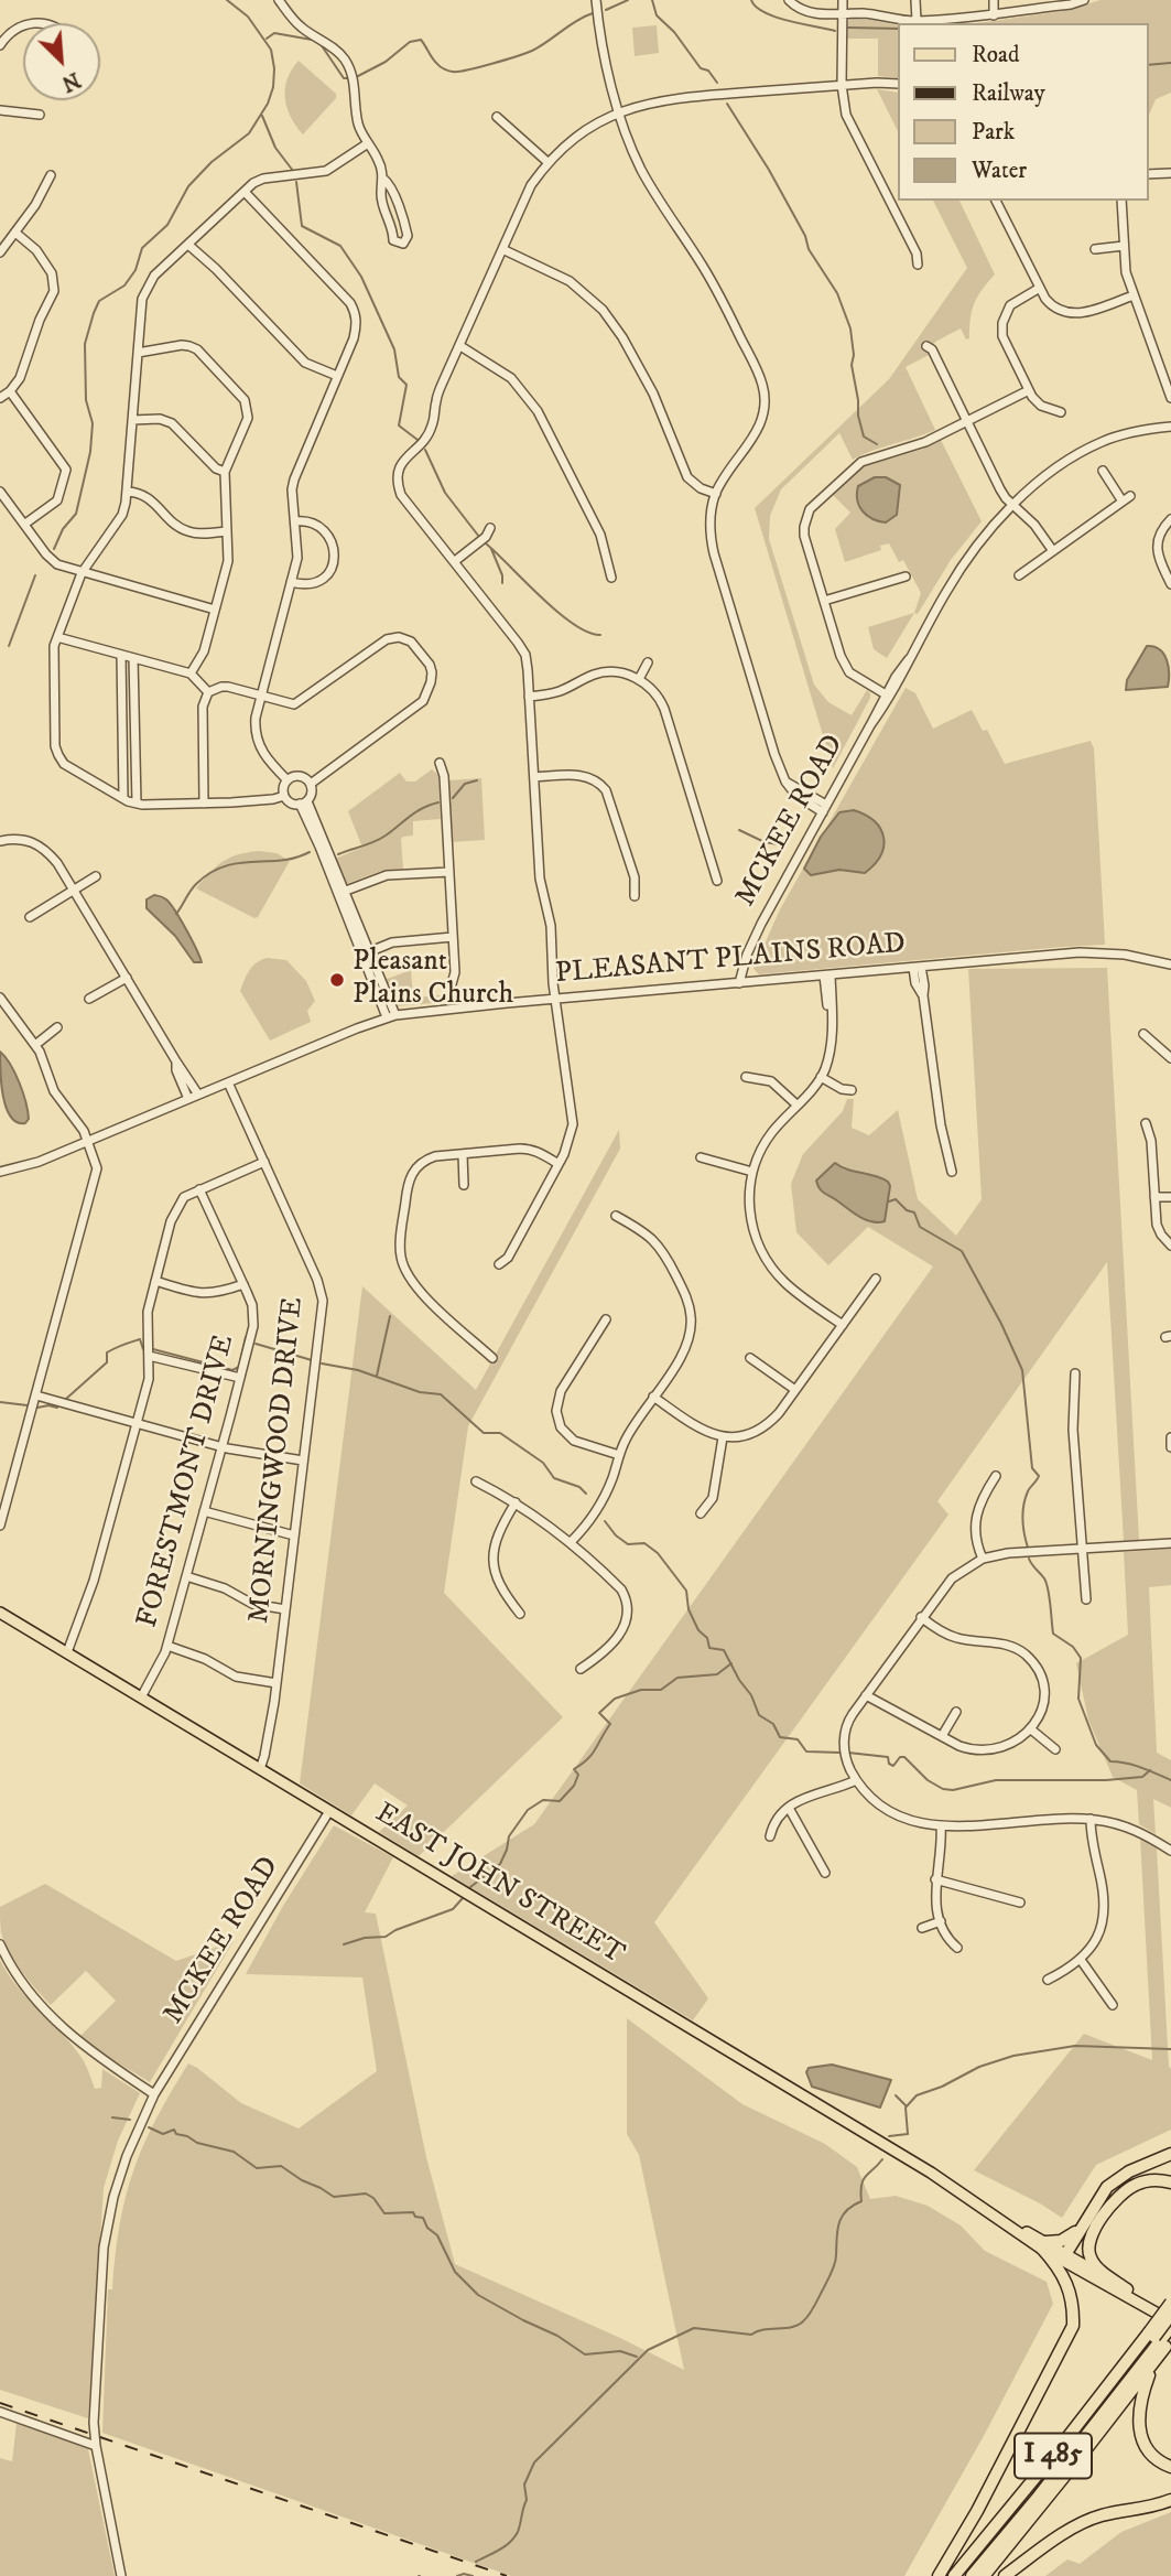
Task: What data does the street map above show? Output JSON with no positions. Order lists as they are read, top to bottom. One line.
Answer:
{"streets":{"highway":["I 485"],"main road":["EAST JOHN STREET"],"street":["MCKEE ROAD","PLEASANT PLAINS ROAD","MORNINGWOOD DRIVE","FORESTMONT DRIVE"]},"crossings":[["MCKEE ROAD","PLEASANT PLAINS ROAD"],["MCKEE ROAD","EAST JOHN STREET"],["PLEASANT PLAINS ROAD","MORNINGWOOD DRIVE"],["MORNINGWOOD DRIVE","EAST JOHN STREET"],["FORESTMONT DRIVE","EAST JOHN STREET"],["EAST JOHN STREET","I 485"]],"places":["Pleasant Plains Church"],"legend":["Road","Railway","Park","Water"],"north":"bottom right"}
